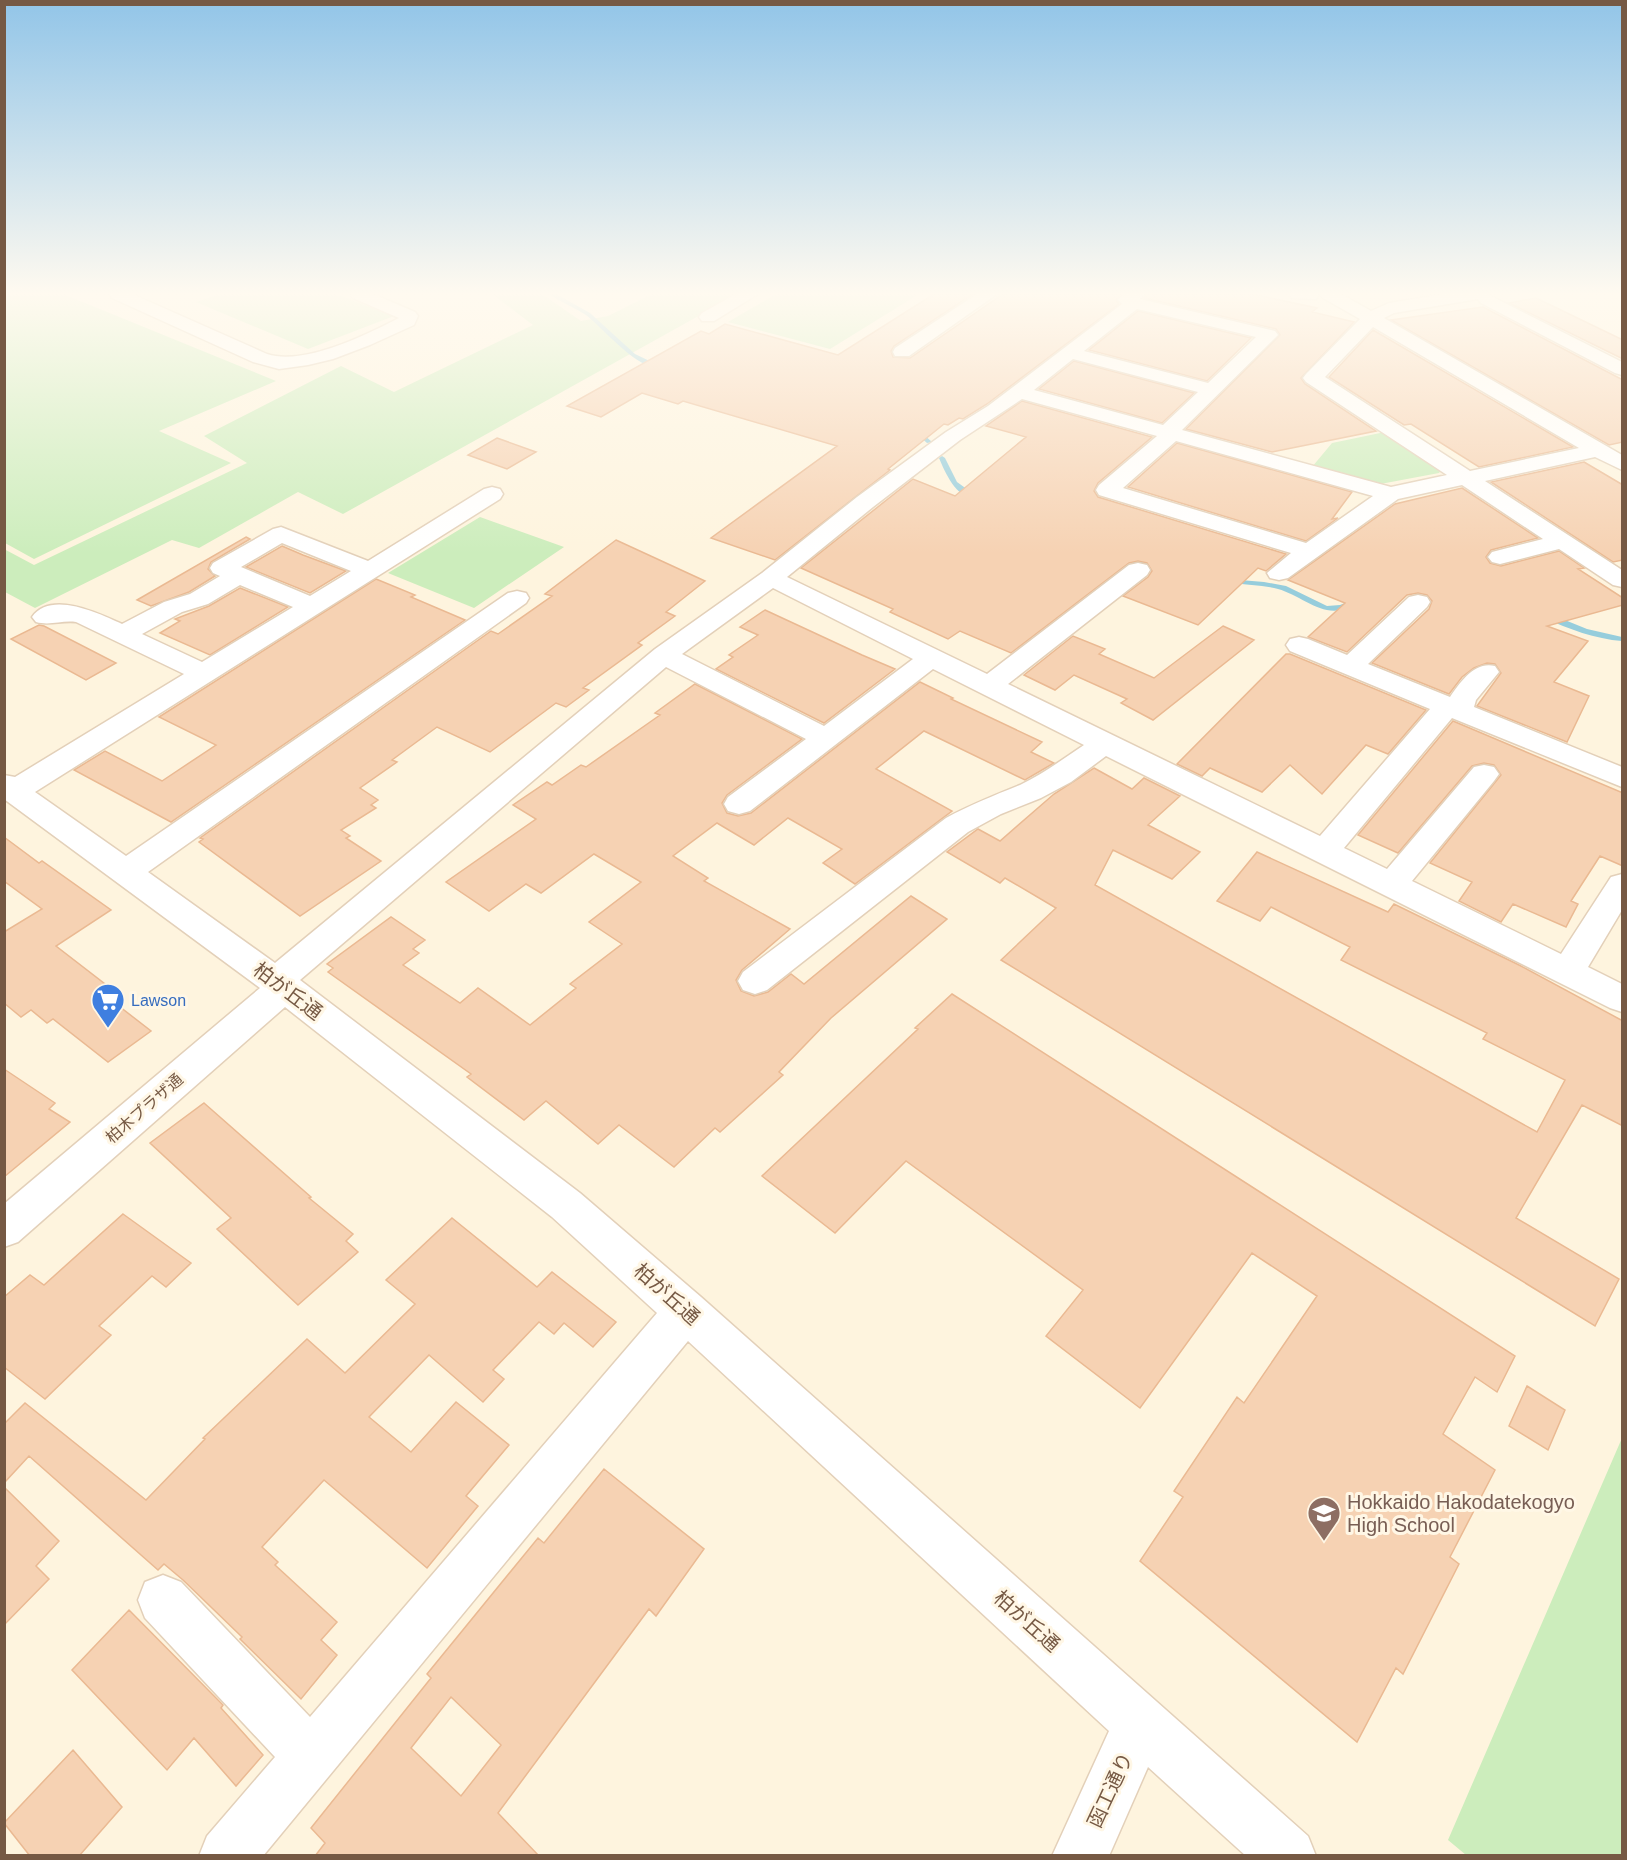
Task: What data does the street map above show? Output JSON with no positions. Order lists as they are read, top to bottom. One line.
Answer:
{"streets":{"street":["柏が丘通","柏木プラザ通","函工通り"]},"crossings":[["柏が丘通","柏木プラザ通"],["柏が丘通","函工通り"]],"places":{"supermarket":["Lawson"],"school or university":["Hokkaido Hakodatekogyo High School"]}}
